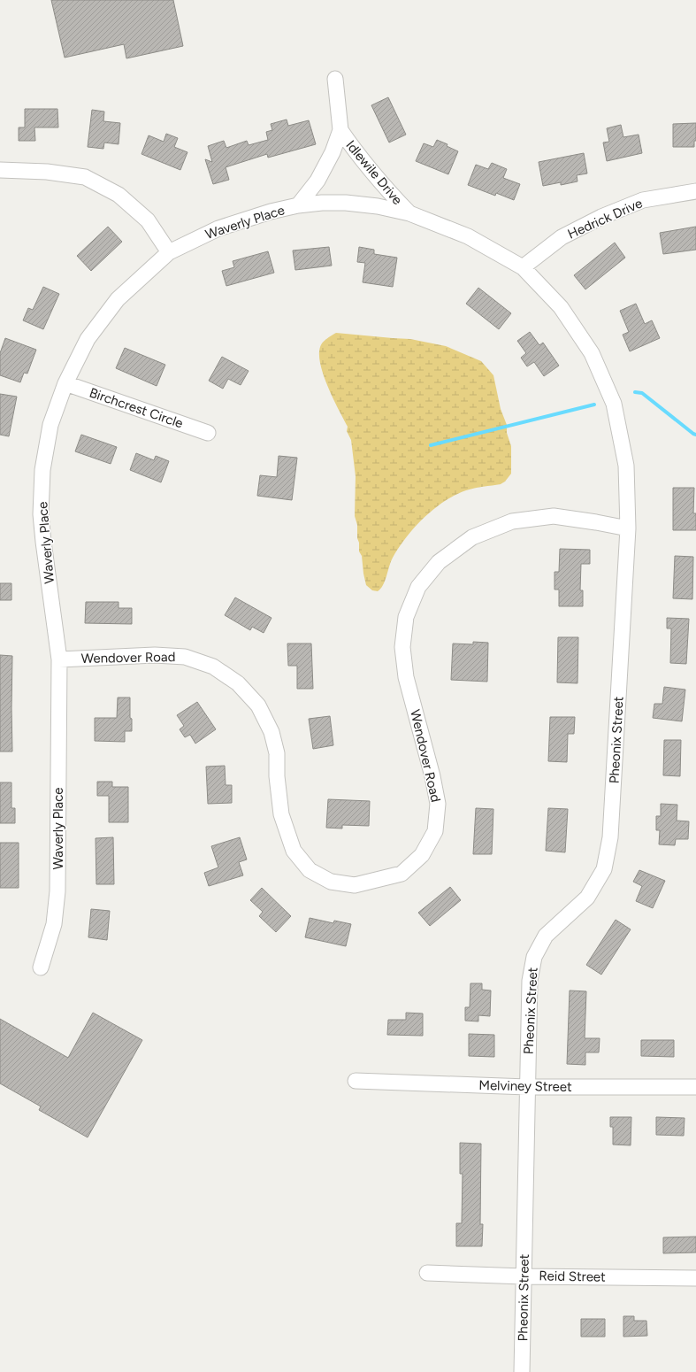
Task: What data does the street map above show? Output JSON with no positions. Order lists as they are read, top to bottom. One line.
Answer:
{"streets":{"street":["Idlewile Drive","Hedrick Drive","Waverly Place","Birchcrest Circle","Wendover Road","Pheonix Street","Melviney Street","Reid Street"]},"crossings":[["Idlewile Drive","Waverly Place"],["Hedrick Drive","Waverly Place"],["Hedrick Drive","Pheonix Street"],["Waverly Place","Birchcrest Circle"],["Waverly Place","Wendover Road"],["Waverly Place","Pheonix Street"],["Wendover Road","Pheonix Street"],["Pheonix Street","Melviney Street"],["Pheonix Street","Reid Street"]]}
